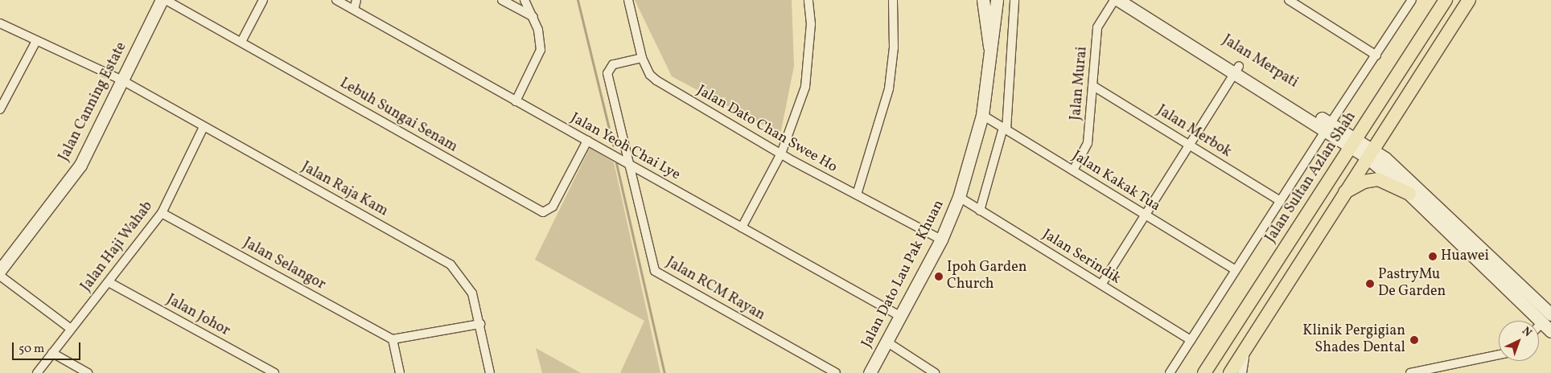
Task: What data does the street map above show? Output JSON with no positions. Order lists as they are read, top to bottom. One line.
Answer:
{"streets":{"main road":["Jalan Merpati","Jalan Canning Estate","Jalan Sultan Azlan Shah","Jalan Dato Lau Pak Khuan"],"street":["Jalan Murai","Lebuh Sungai Senam","Jalan Dato Chan Swee Ho","Jalan Merbok","Jalan Yeoh Chai Lye","Jalan Kakak Tua","Jalan Raja Kam","Jalan Haji Wahab","Jalan Serindik","Jalan Selangor","Jalan RCM Rayan","Jalan Johor"]},"crossings":[["Jalan Merpati","Jalan Sultan Azlan Shah"],["Jalan Murai","Jalan Merbok"],["Jalan Murai","Jalan Kakak Tua"],["Jalan Canning Estate","Jalan Raja Kam"],["Lebuh Sungai Senam","Jalan Yeoh Chai Lye"],["Jalan Dato Chan Swee Ho","Jalan Dato Lau Pak Khuan"],["Jalan Dato Chan Swee Ho","Jalan RCM Rayan"],["Jalan Yeoh Chai Lye","Jalan Dato Lau Pak Khuan"],["Jalan Yeoh Chai Lye","Jalan RCM Rayan"],["Jalan Kakak Tua","Jalan Dato Lau Pak Khuan"],["Jalan Raja Kam","Jalan Haji Wahab"],["Jalan Haji Wahab","Jalan Selangor"],["Jalan Haji Wahab","Jalan Johor"],["Jalan Serindik","Jalan Dato Lau Pak Khuan"]],"places":["Huawei","Ipoh Garden Church","PastryMu De Garden","Klinik Pergigian Shades Dental"],"scale_bar":"50 m","north":"top right"}
